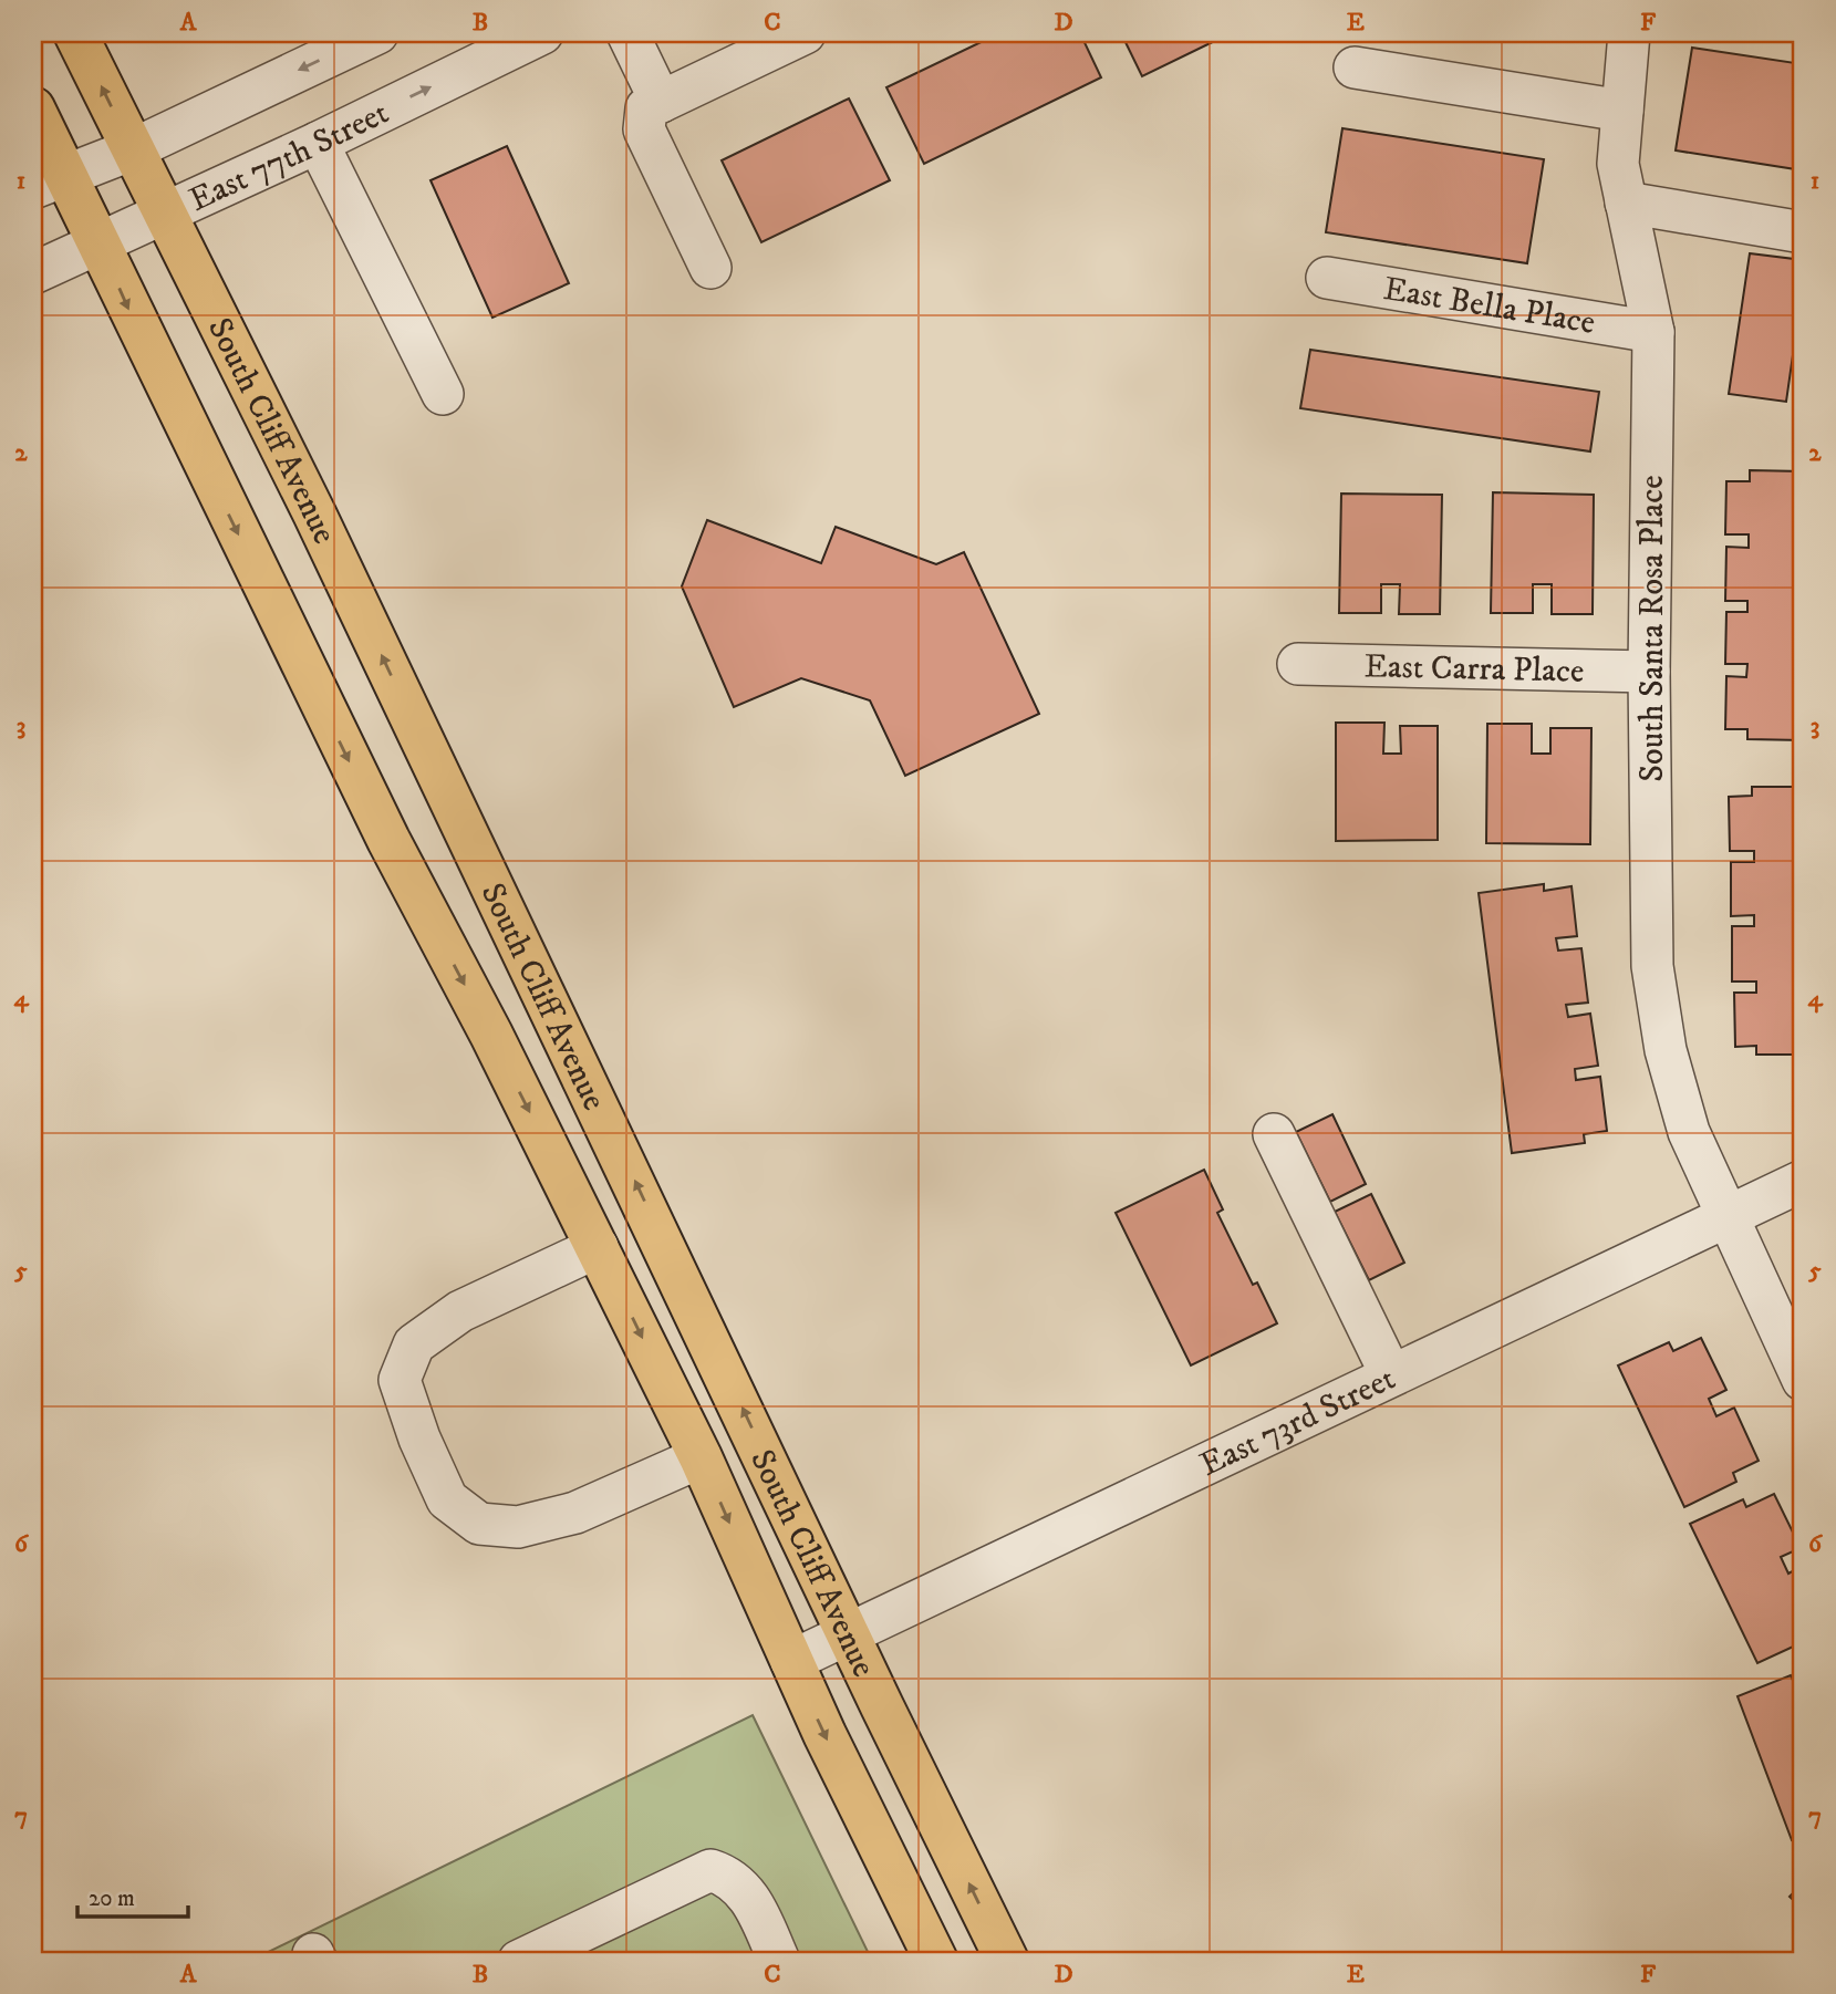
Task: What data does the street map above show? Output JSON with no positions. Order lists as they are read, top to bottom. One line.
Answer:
{"streets":{"main road":["South Cliff Avenue"],"street":["East 77th Street","East Bella Place","South Santa Rosa Place","East Carra Place","East 73rd Street"]},"crossings":[["East 77th Street","South Cliff Avenue"],["East Bella Place","South Santa Rosa Place"],["South Cliff Avenue","East 73rd Street"],["South Santa Rosa Place","East Carra Place"],["South Santa Rosa Place","East 73rd Street"]],"scale_bar":"20 m","grid":{"columns":["A","B","C","D","E","F"],"rows":["1","2","3","4","5","6","7"]}}
